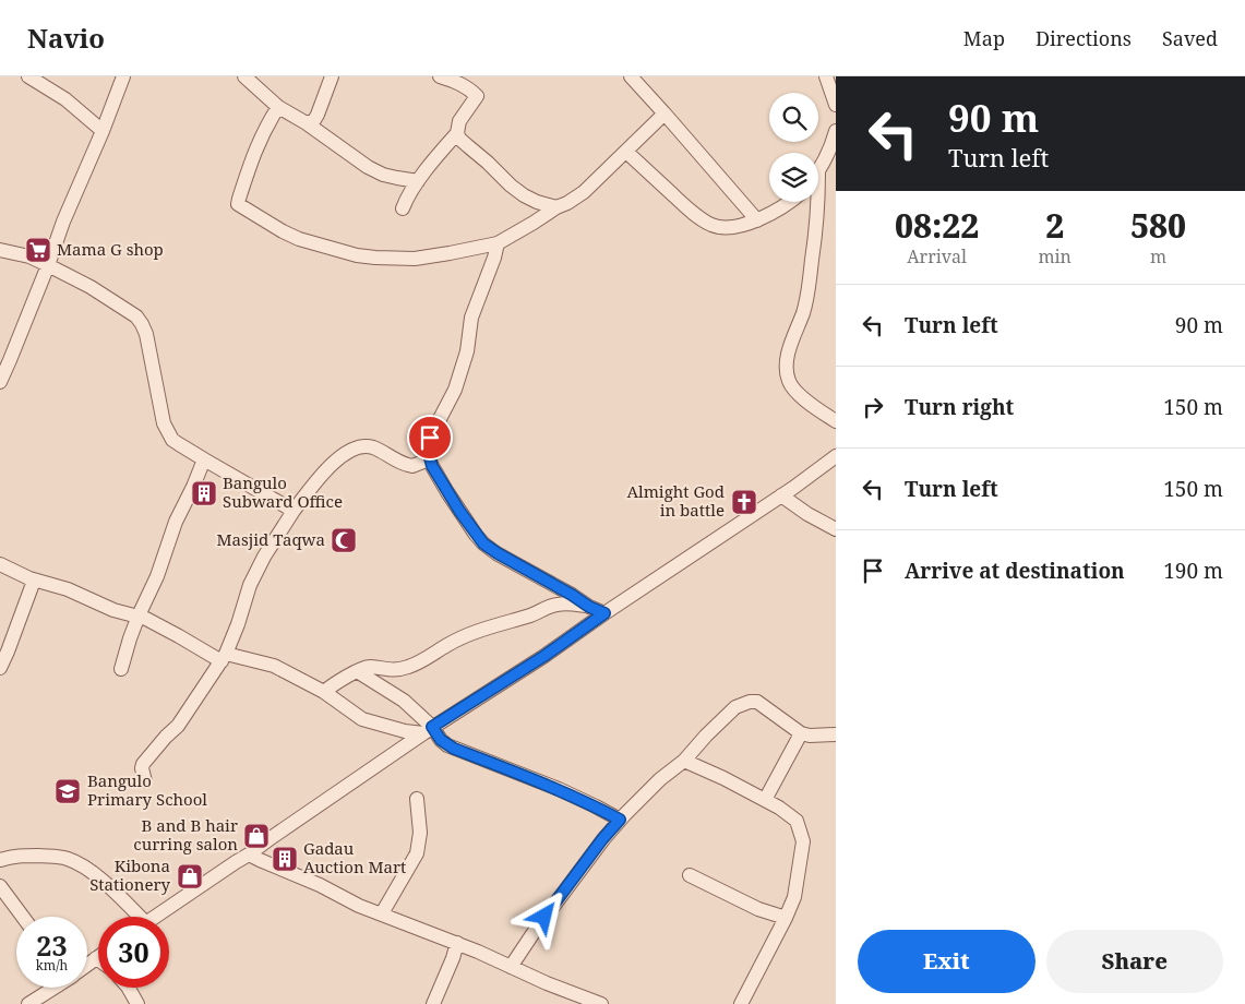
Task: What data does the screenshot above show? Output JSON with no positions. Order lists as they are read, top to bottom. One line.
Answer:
{"places":{"supermarket":["Mama G shop"],"building":["Bangulo Subward Office","Gadau Auction Mart"],"church":["Almight God in battle"],"mosque":["Masjid Taqwa"],"school or university":["Bangulo Primary School"],"shop":["B and B hair curring salon","Kibona Stationery"]},"page":{"header":"Navio","nav":["Map","Directions","Saved"],"turn":["90 m","Turn left"],"eta":["08:22","Arrival","2","min","580","m"],"list":[{"name":"Turn left","value":"90 m"},{"name":"Turn right","value":"150 m"},{"name":"Turn left","value":"150 m"},{"name":"Arrive at destination","value":"190 m"}],"speed":"23 km/h","limit":"30","buttons":["Exit","Share"]}}
